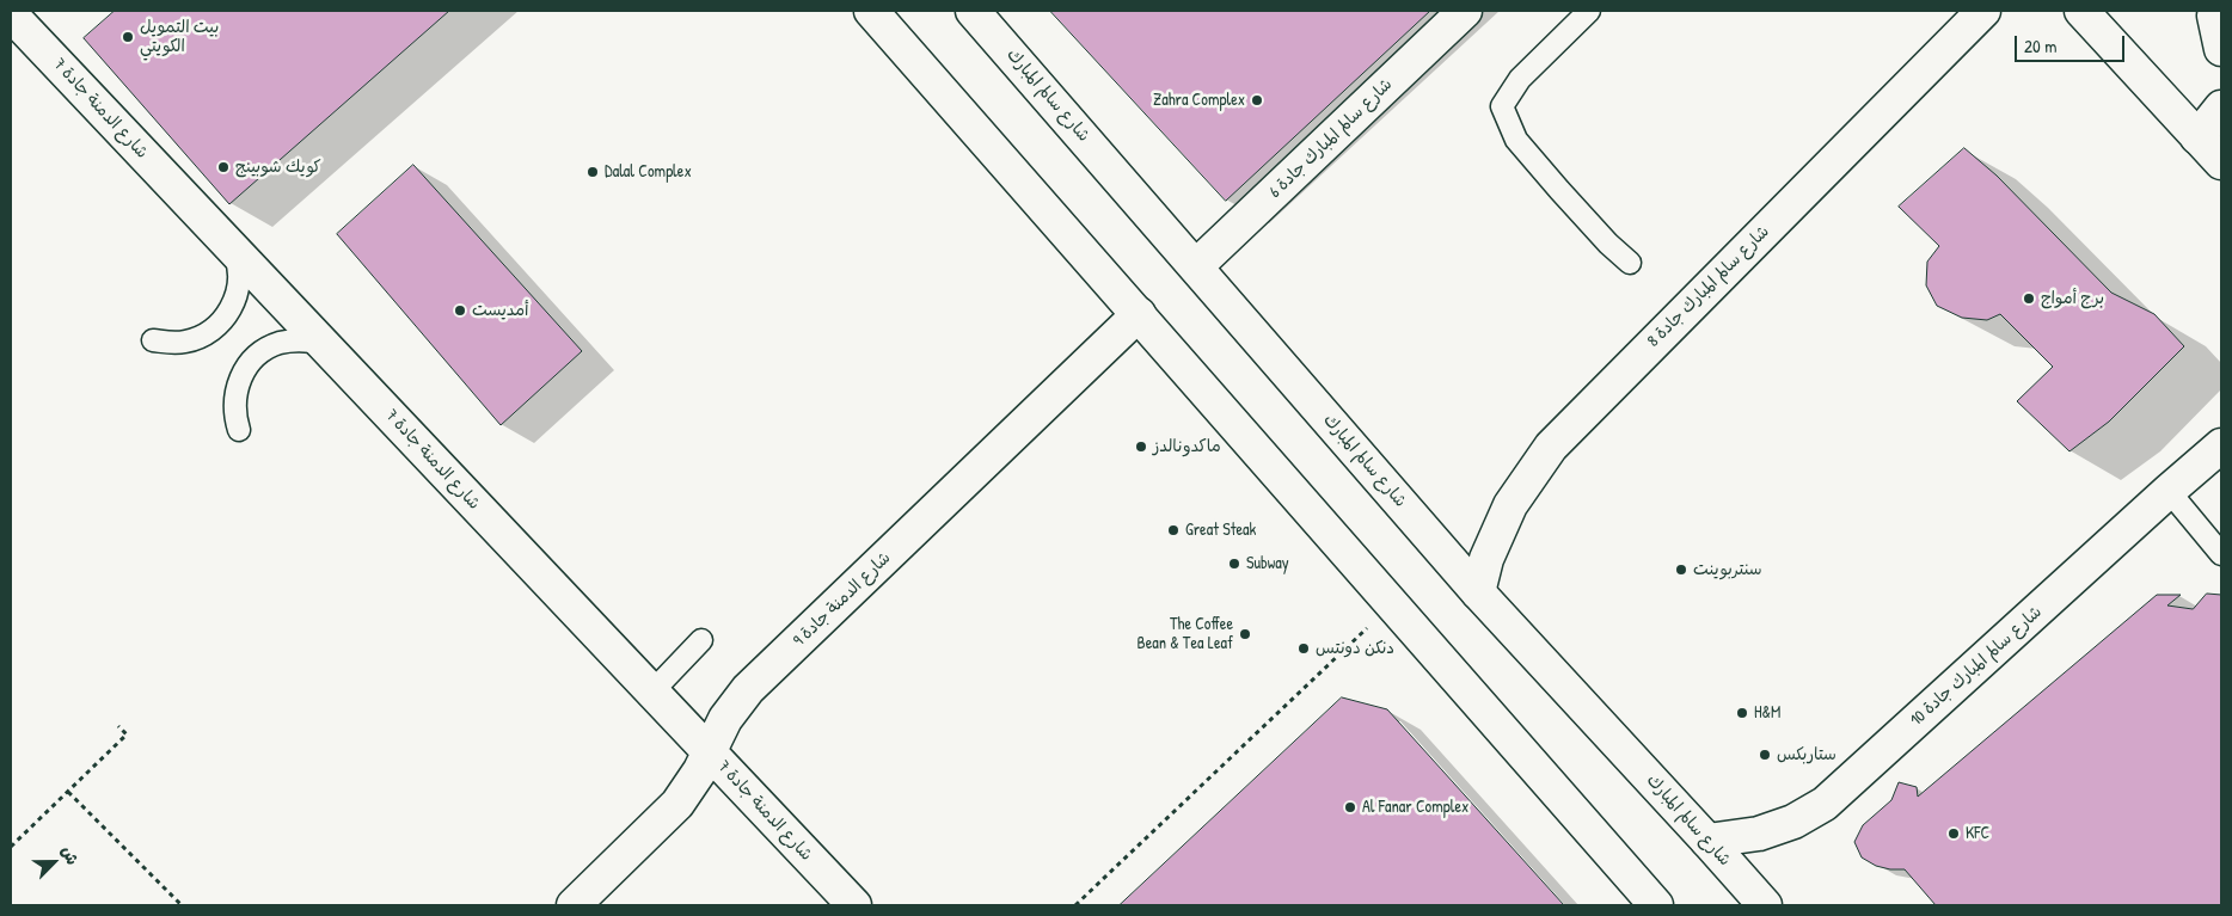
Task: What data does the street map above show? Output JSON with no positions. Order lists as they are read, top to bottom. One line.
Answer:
{"streets":{"street":["شارع سالم المبارك","شارع الدمنة جادة 7","شارع سالم المبارك جادة 6","شارع سالم المبارك جادة 8","شارع الدمنة جادة 9","شارع سالم المبارك جادة 10"]},"crossings":[["شارع سالم المبارك","شارع سالم المبارك جادة 6"],["شارع سالم المبارك","شارع سالم المبارك جادة 8"],["شارع سالم المبارك","شارع سالم المبارك جادة 10"],["شارع الدمنة جادة 7","شارع الدمنة جادة 9"]],"places":["بيت التمويل الكويتي","Zahra Complex","كويك شوبينج","Dalal Complex","برج أمواج","أمديست","ماكدونالدز","Great Steak","Subway","سنتربوينت","The Coffee Bean & Tea Leaf","دنكن دونتس","H&M","ستاربكس","Al Fanar Complex","KFC"],"scale_bar":"20 m","north":"top right"}
